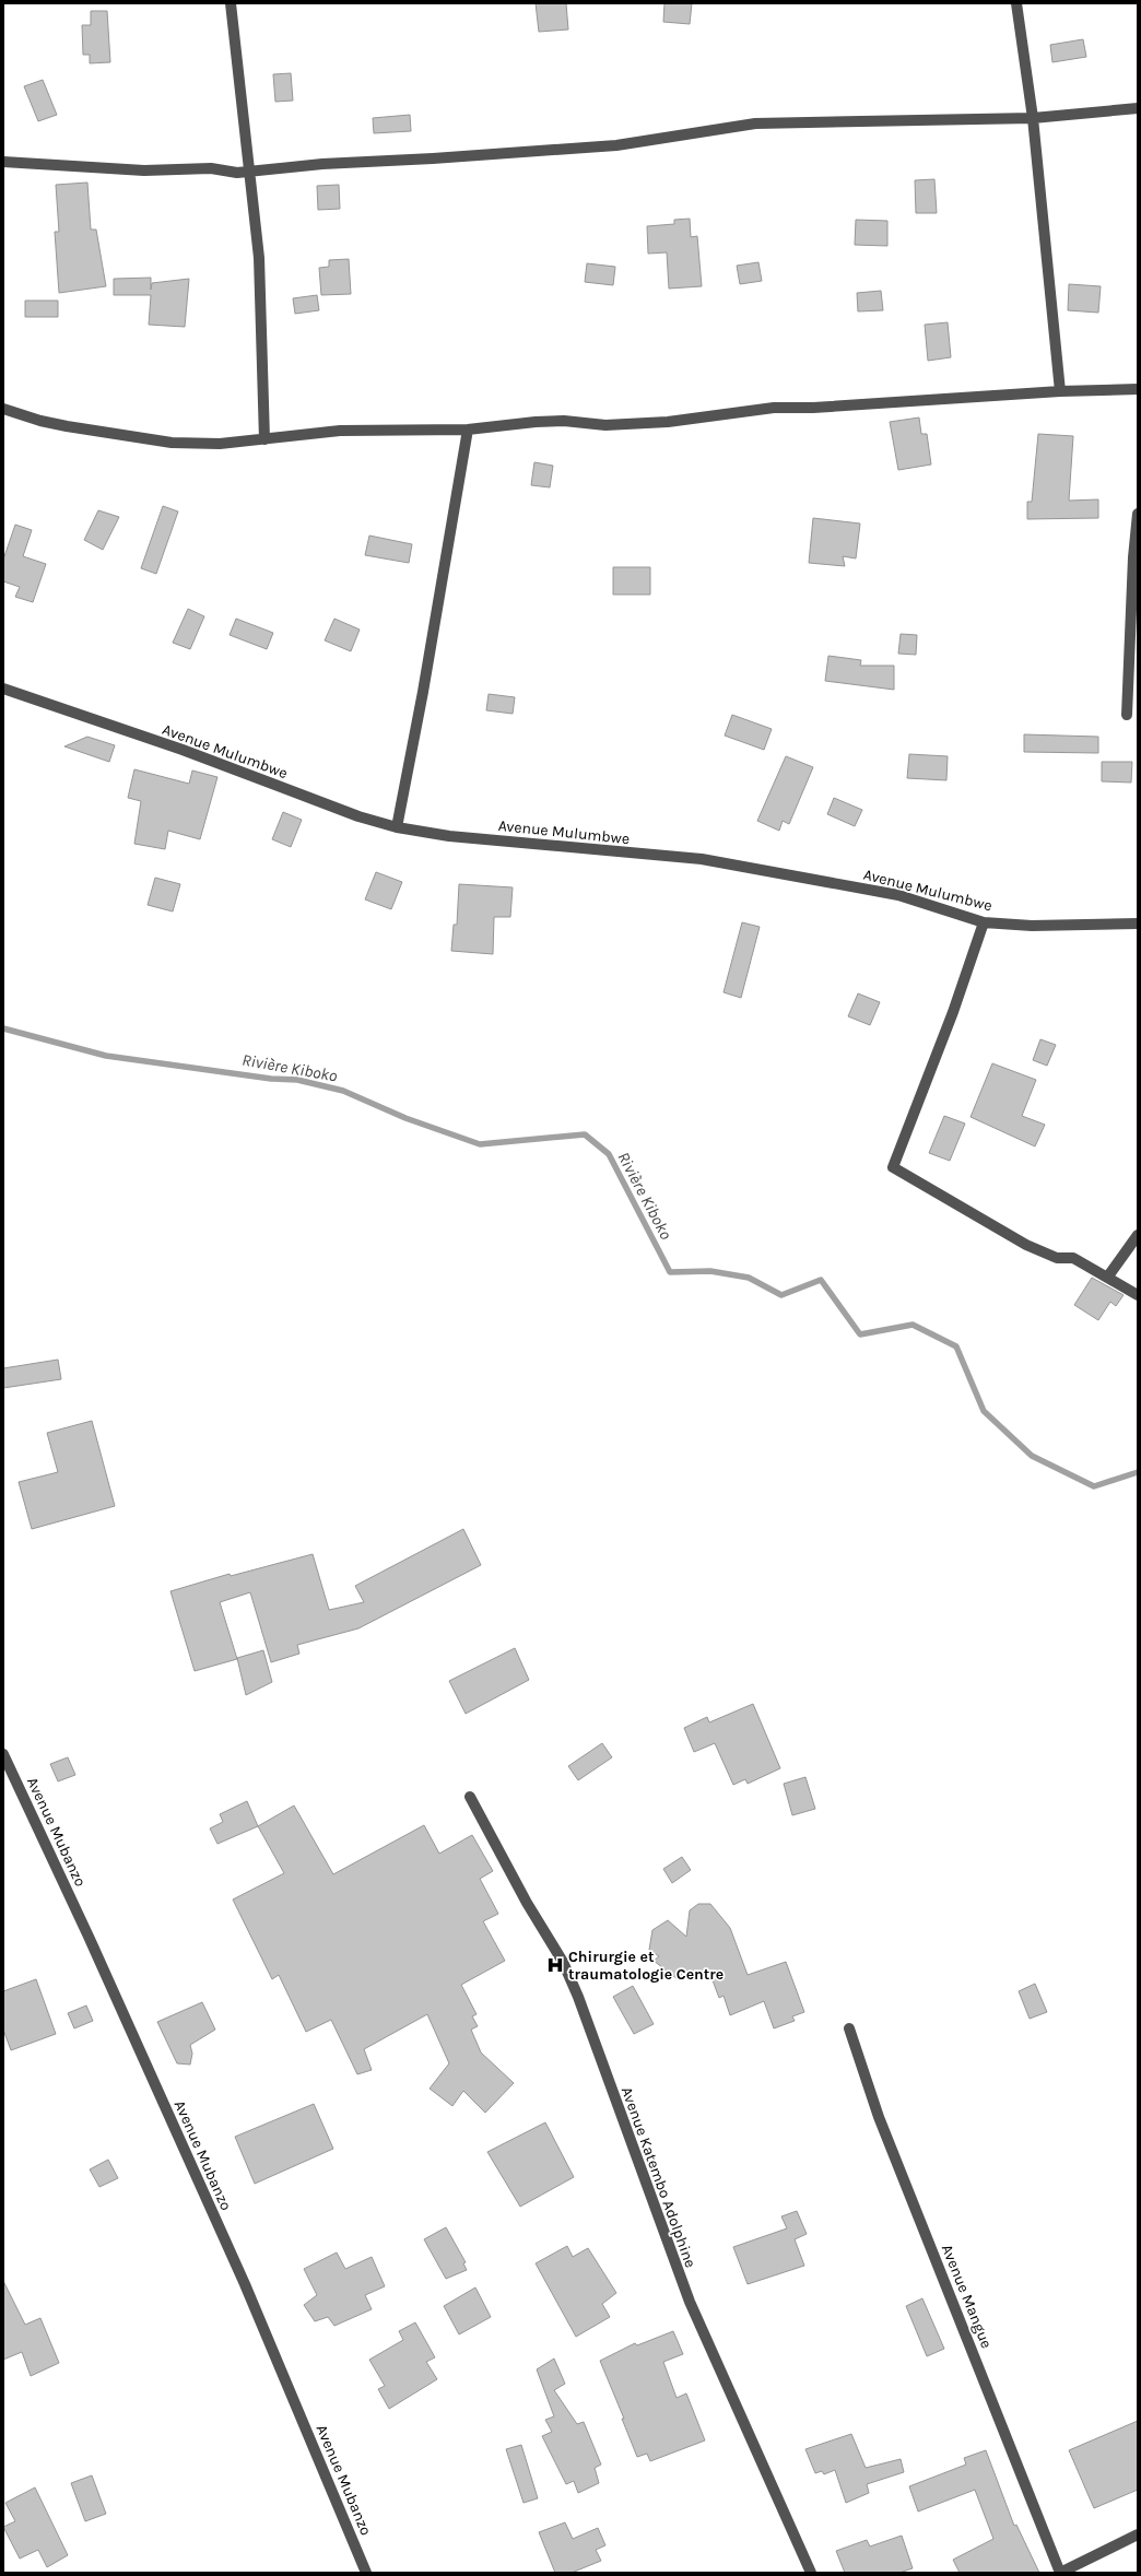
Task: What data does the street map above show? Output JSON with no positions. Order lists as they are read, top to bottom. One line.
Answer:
{"streets":{"street":["Avenue Mulumbwe","Avenue Mubanzo","Avenue Katembo Adolphine","Avenue Mangue"]},"water":["Rivière Kiboko"],"places":{"hospital":["Chirurgie et traumatologie Centre"]}}
